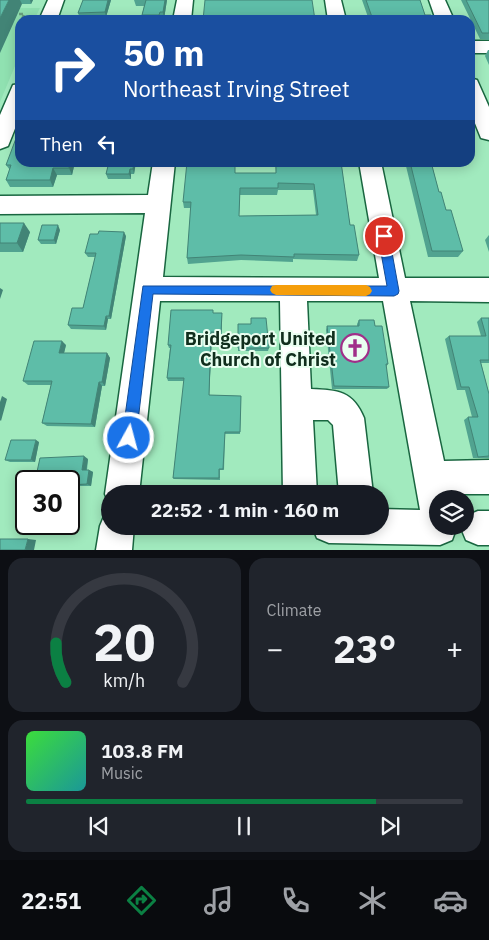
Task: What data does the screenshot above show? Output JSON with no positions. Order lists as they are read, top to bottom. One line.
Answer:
{"places":{"church":["Bridgeport United Church of Christ"]},"page":{"turn":["50 m","Northeast Irving Street"],"then":"Then","limit":"30","trip":"22:52 · 1 min · 160 m","tile":"Climate","heat":["−","23°","+"],"song":["103.8 FM","Music"],"tabs":"22:51","gauge":["20","km/h"]}}
